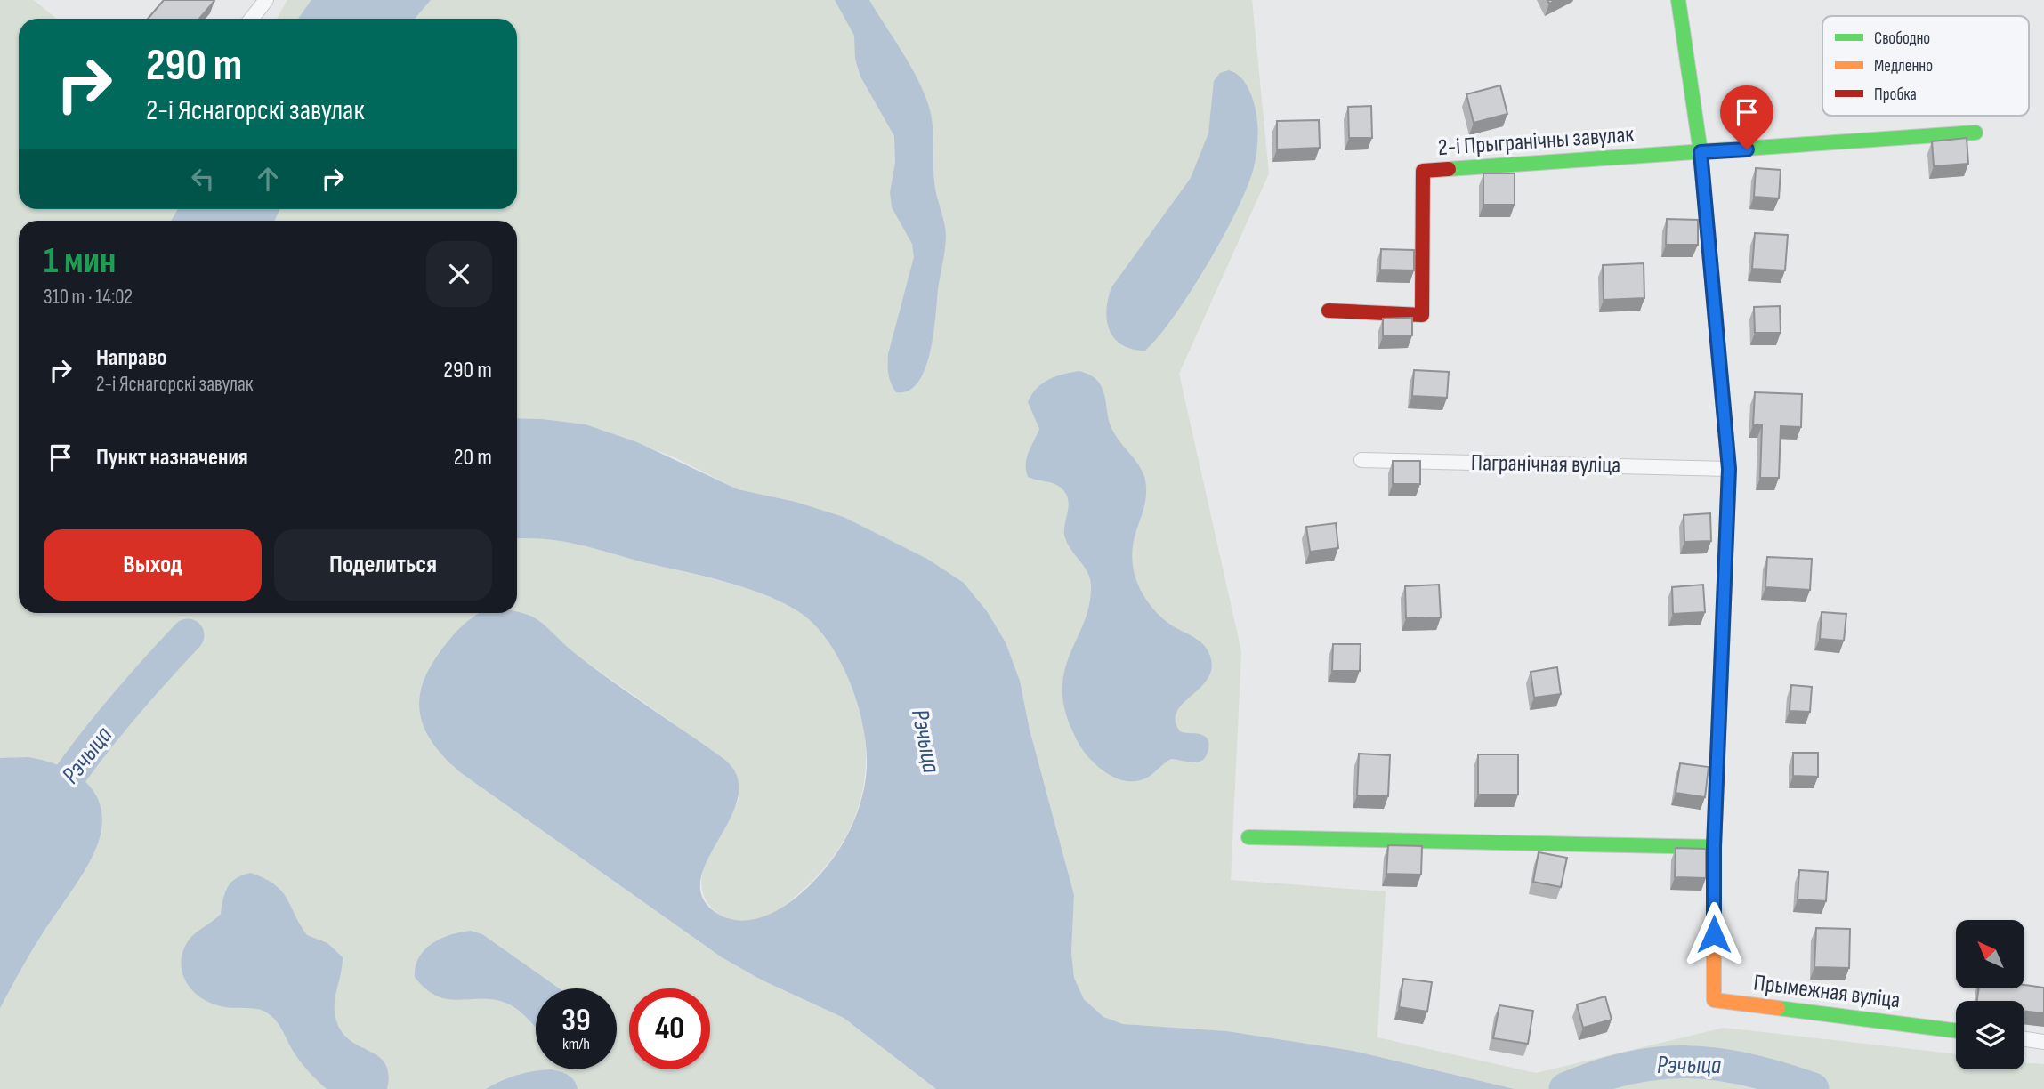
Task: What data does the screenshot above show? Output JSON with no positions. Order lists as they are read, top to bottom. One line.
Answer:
{"streets":{"street":["2-і Прыгранічны завулак","Пагранічная вуліца","Прымежная вуліца"]},"crossings":[["2-і Прыгранічны завулак","Прымежная вуліца"],["Пагранічная вуліца","Прымежная вуліца"]],"water":["Рэчыца"],"legend":["Свободно","Медленно","Пробка"],"north":"top left","page":{"turn":["290 m","2-і Яснагорскі завулак"],"heading":["1 мин","310 m · 14:02"],"list":[{"name":"Направо","note":"2-і Яснагорскі завулак","value":"290 m"},{"name":"Пункт назначения","value":"20 m"}],"buttons":["Выход","Поделиться"],"speed":"39 km/h","limit":"40"}}
